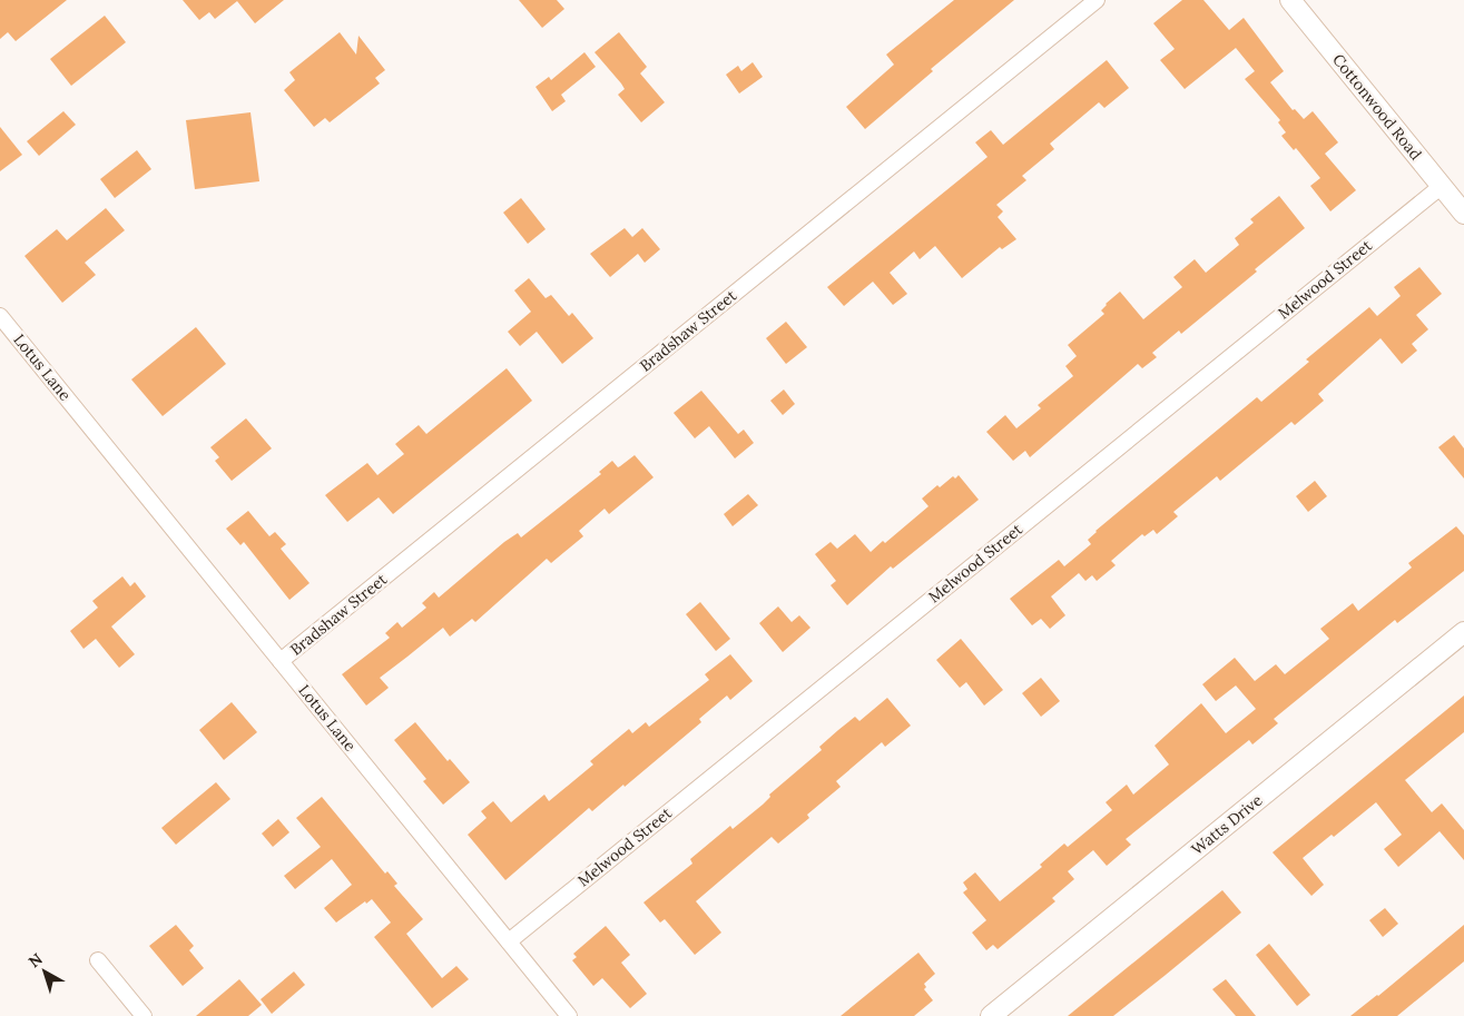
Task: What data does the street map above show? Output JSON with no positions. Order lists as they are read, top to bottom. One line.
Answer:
{"streets":{"street":["Cottonwood Road","Melwood Street","Bradshaw Street","Lotus Lane","Watts Drive"]},"crossings":[["Cottonwood Road","Melwood Street"],["Melwood Street","Lotus Lane"],["Bradshaw Street","Lotus Lane"]],"north":"top left"}
